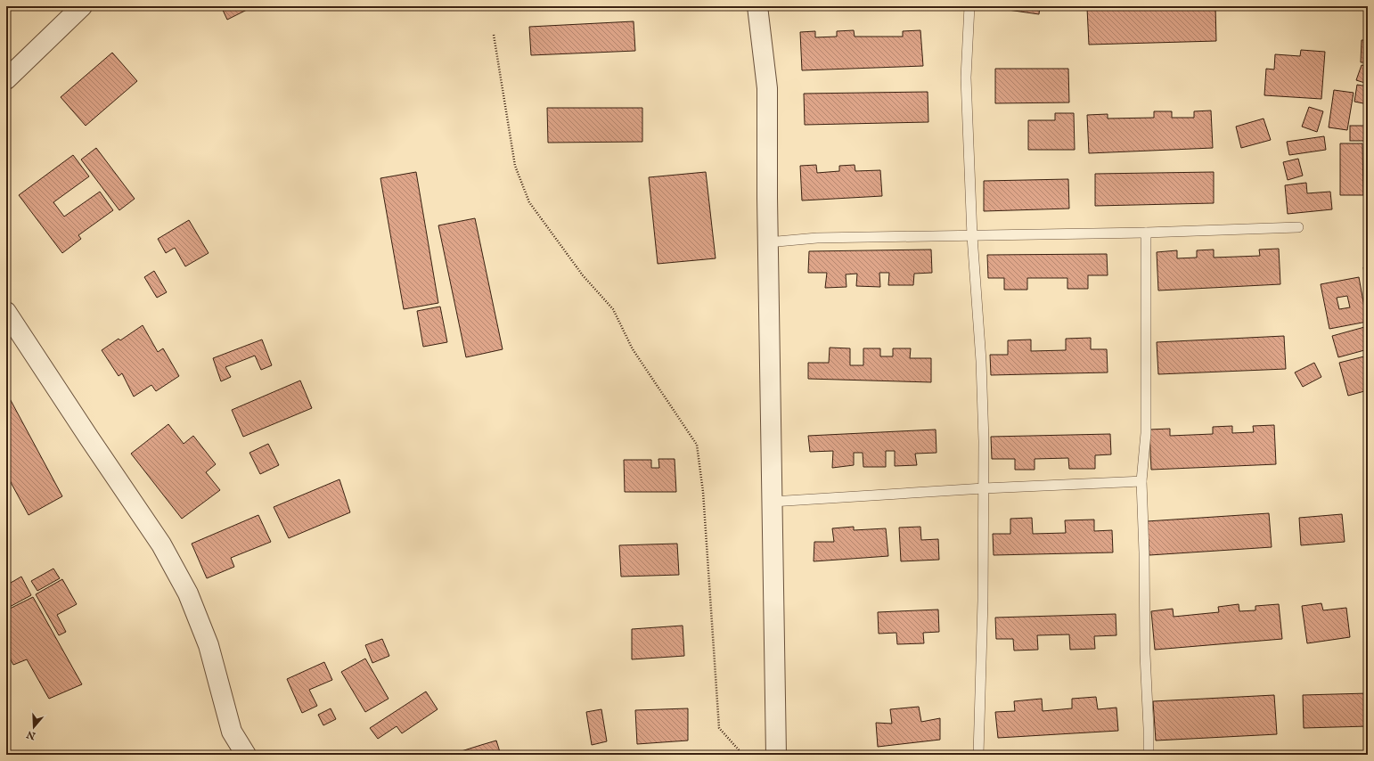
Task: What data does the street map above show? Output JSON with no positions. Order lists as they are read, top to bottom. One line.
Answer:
{"north":"bottom"}
